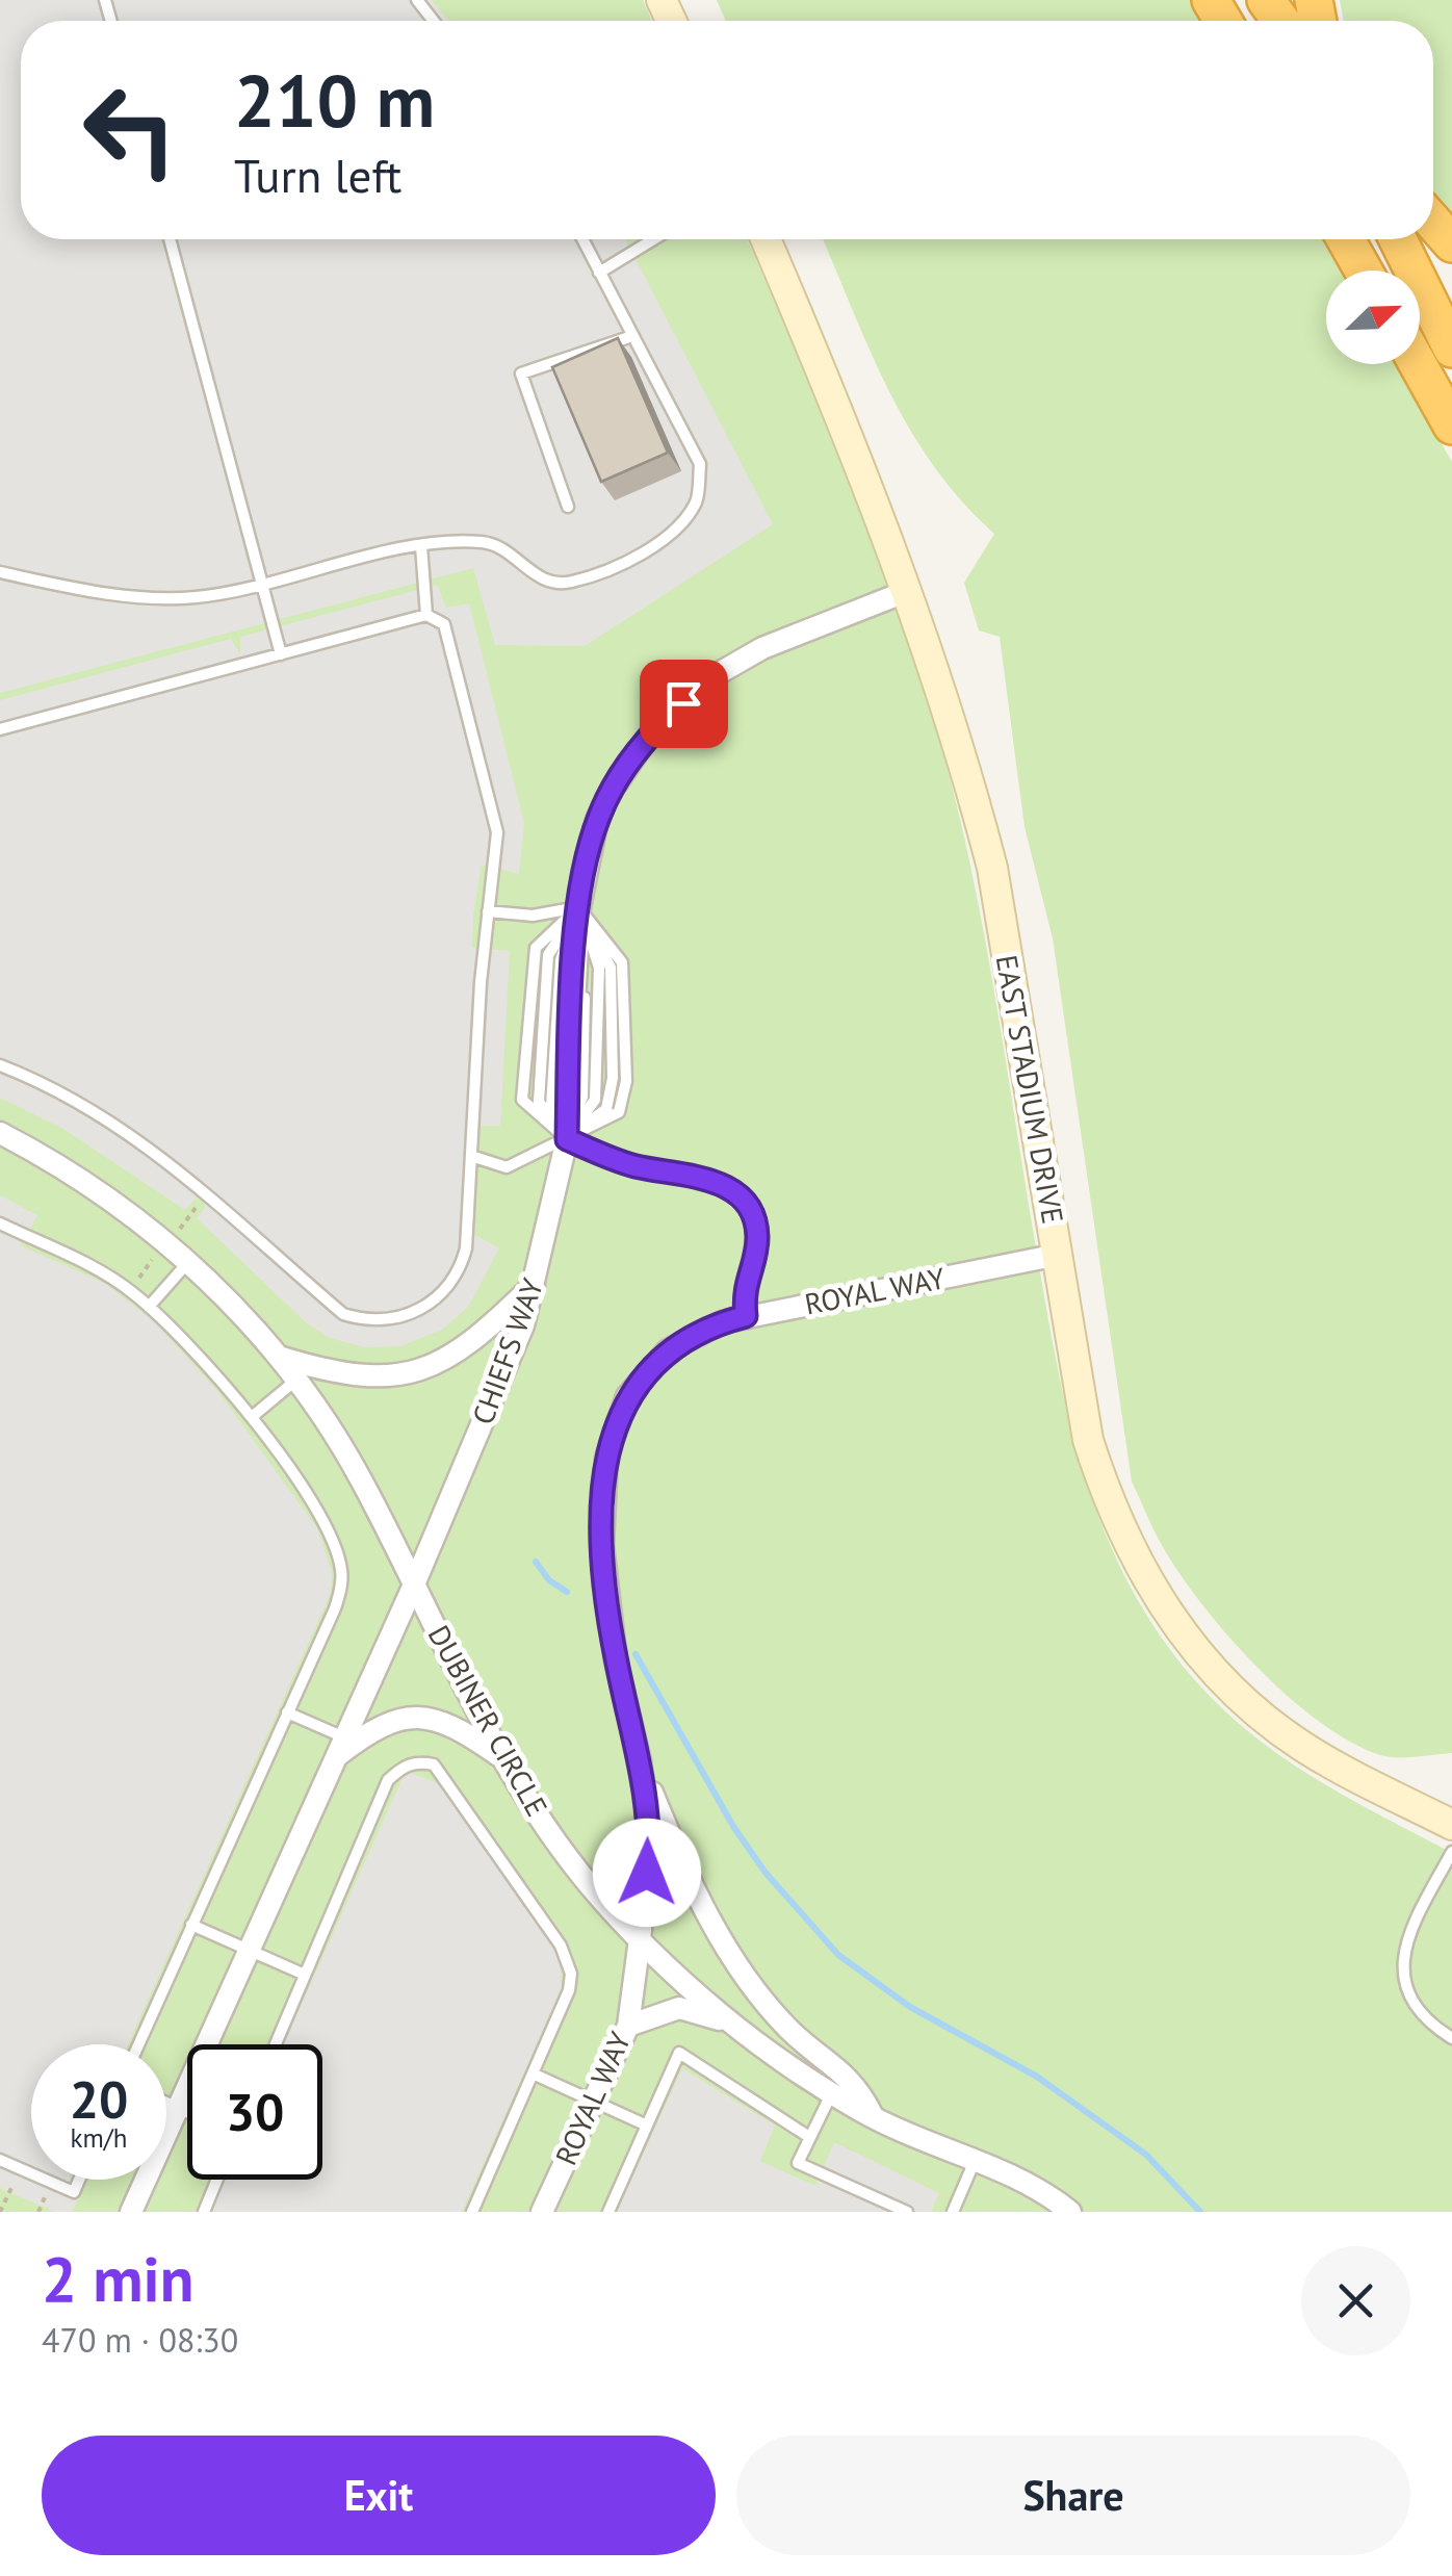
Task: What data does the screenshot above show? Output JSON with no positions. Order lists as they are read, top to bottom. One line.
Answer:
{"streets":{"main road":["EAST STADIUM DRIVE"],"street":["ROYAL WAY","CHIEFS WAY","DUBINER CIRCLE"]},"crossings":[["EAST STADIUM DRIVE","ROYAL WAY"],["EAST STADIUM DRIVE","CHIEFS WAY"],["ROYAL WAY","DUBINER CIRCLE"],["CHIEFS WAY","DUBINER CIRCLE"]],"north":"top right","page":{"turn":["210 m","Turn left"],"speed":"20 km/h","limit":"30","heading":["2 min","470 m · 08:30"],"buttons":["Exit","Share"]}}
